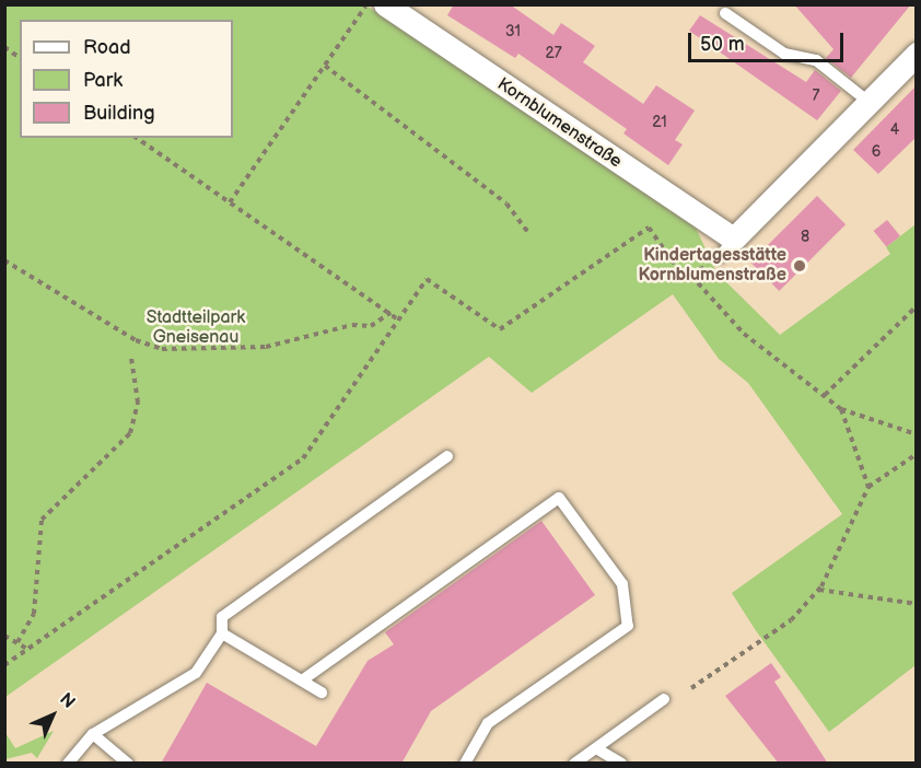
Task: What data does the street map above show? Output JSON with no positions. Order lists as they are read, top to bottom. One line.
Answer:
{"streets":{"street":["Kornblumenstraße"]},"parks":["Stadtteilpark Gneisenau"],"places":["Kindertagesstätte Kornblumenstraße"],"house_numbers":["31","27","7","21","4","6","8"],"legend":["Road","Park","Building"],"scale_bar":"50 m","north":"top right"}
